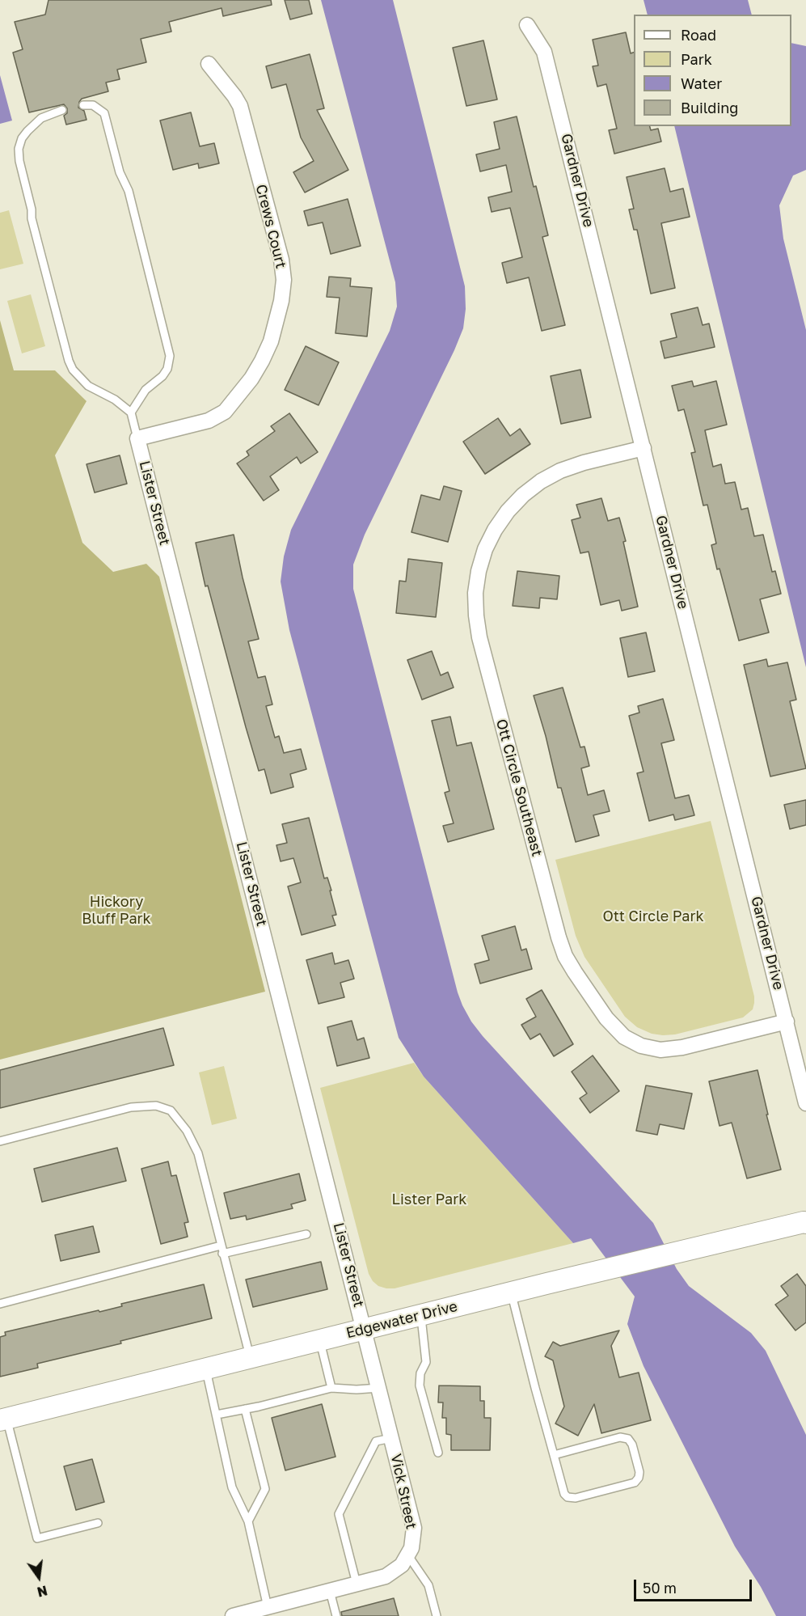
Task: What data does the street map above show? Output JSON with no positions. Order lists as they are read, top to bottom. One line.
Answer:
{"streets":{"street":["Gardner Drive","Crews Court","Lister Street","Ott Circle Southeast","Edgewater Drive","Vick Street"]},"crossings":[["Gardner Drive","Ott Circle Southeast"],["Crews Court","Lister Street"],["Lister Street","Edgewater Drive"],["Lister Street","Vick Street"],["Edgewater Drive","Vick Street"]],"parks":["Hickory Bluff Park","Ott Circle Park","Lister Park"],"legend":["Road","Park","Water","Building"],"scale_bar":"50 m","north":"bottom"}
